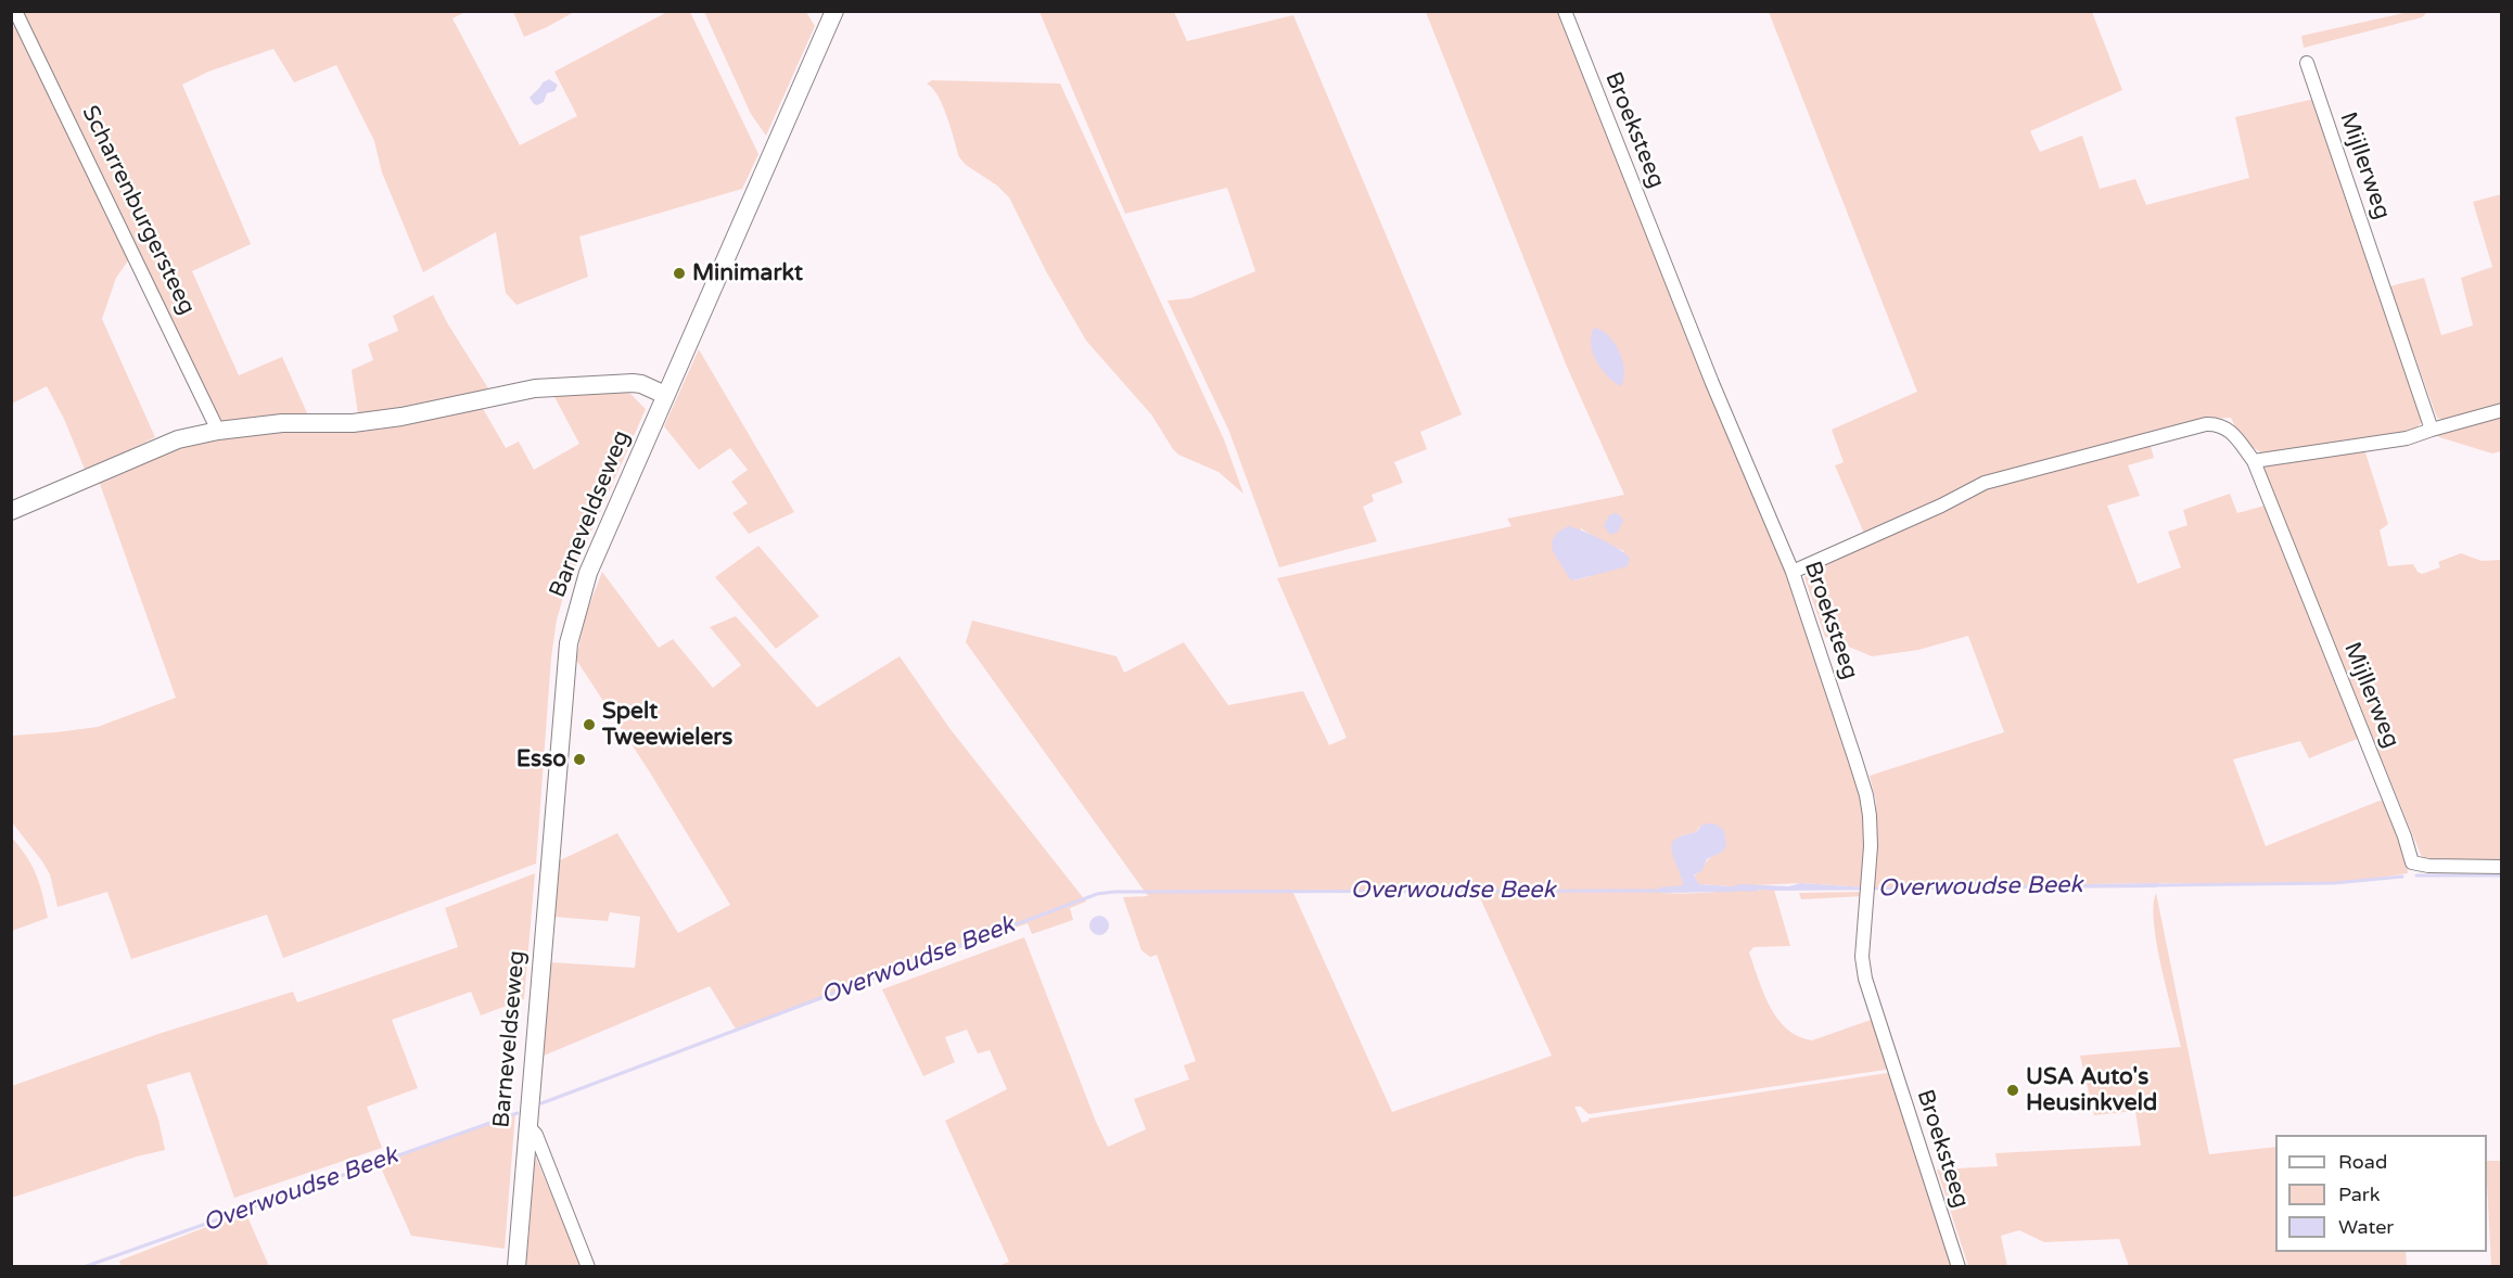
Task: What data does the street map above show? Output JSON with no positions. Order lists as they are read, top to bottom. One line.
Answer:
{"streets":{"main road":["Barneveldseweg"],"street":["Broeksteeg","Mijllerweg","Scharrenburgersteeg"]},"crossings":[["Broeksteeg","Mijllerweg"]],"water":["Overwoudse Beek"],"places":["Minimarkt","Spelt Tweewielers","Esso","USA Auto's Heusinkveld"],"legend":["Road","Park","Water"]}
